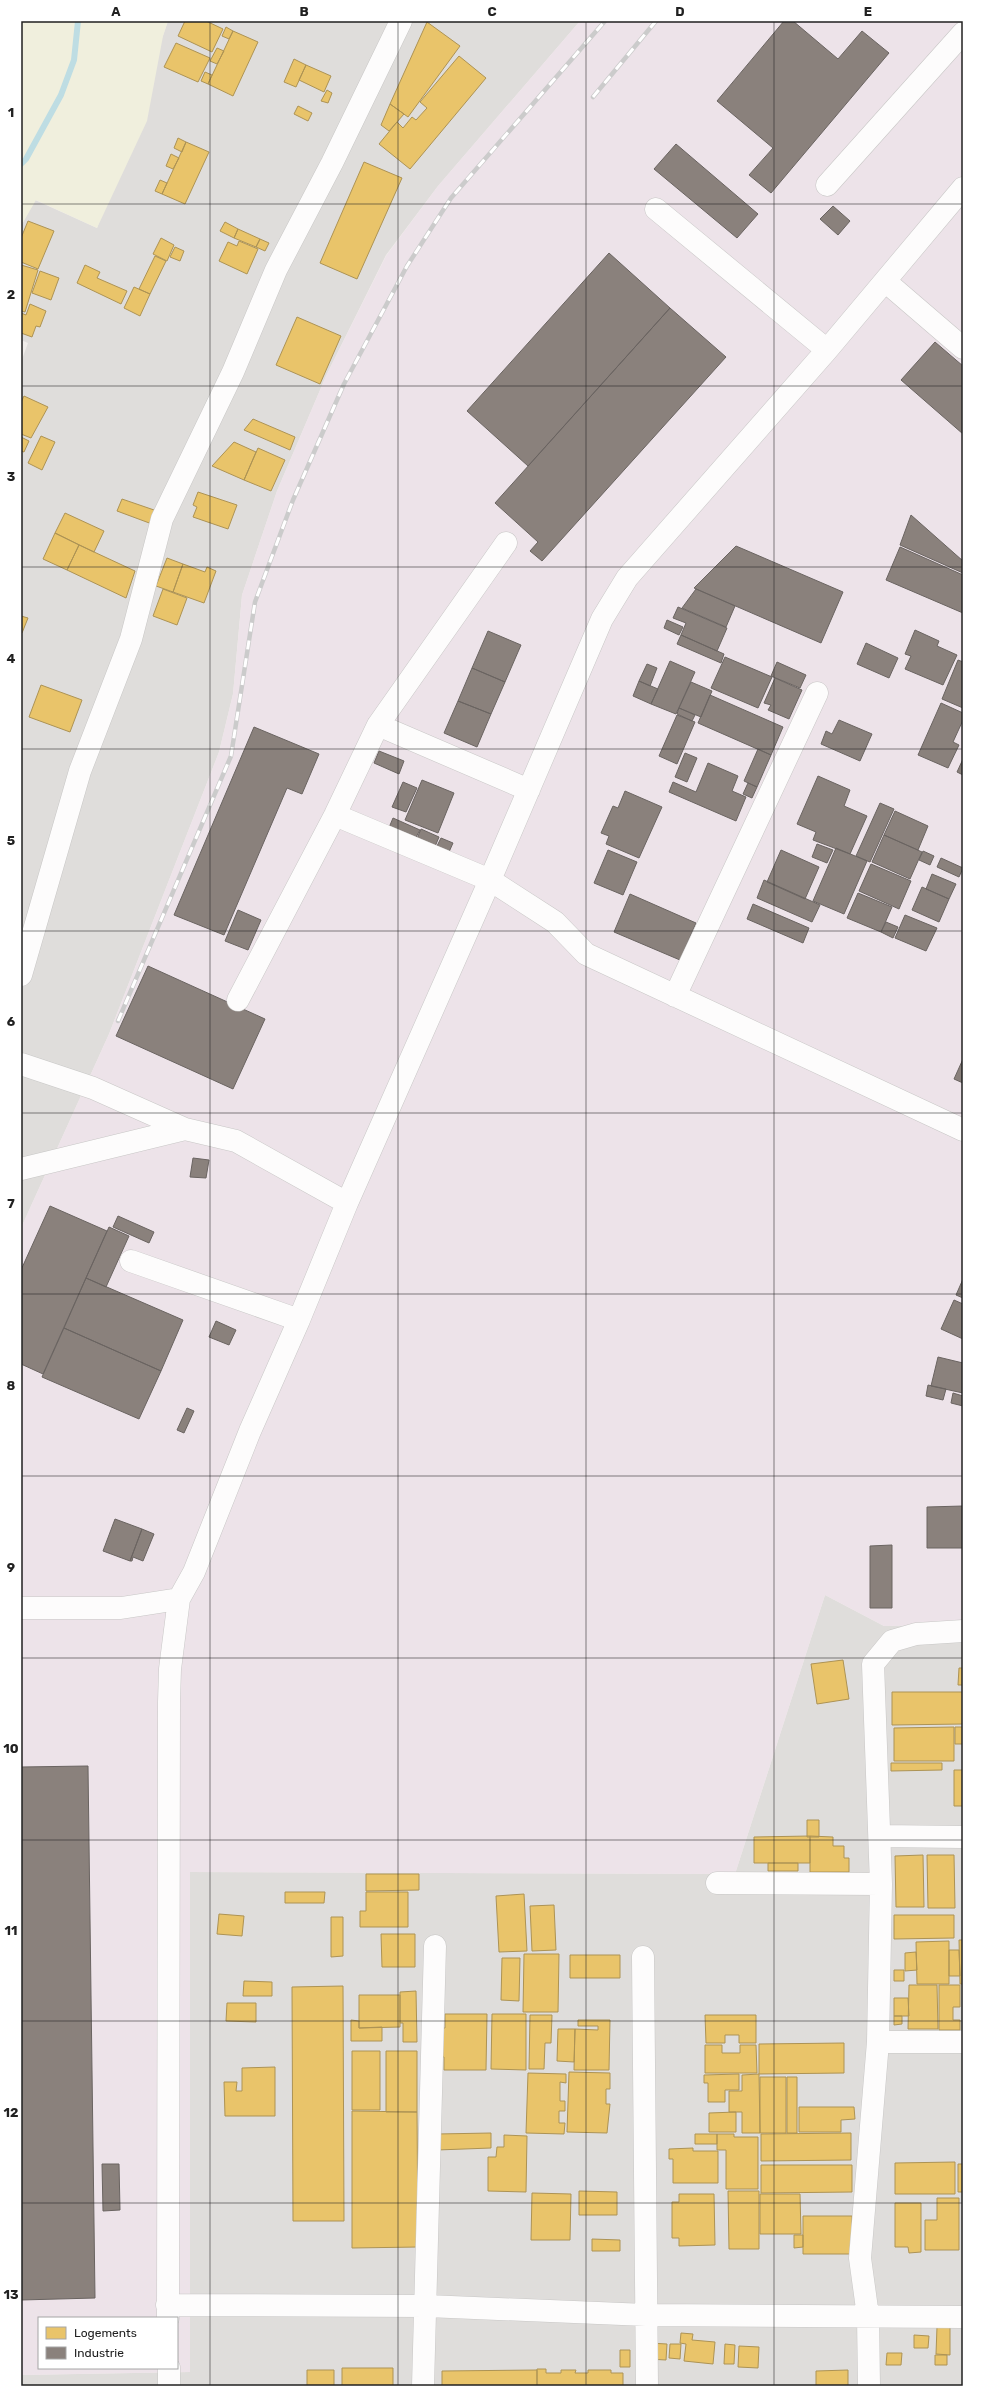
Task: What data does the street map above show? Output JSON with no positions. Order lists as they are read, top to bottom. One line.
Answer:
{"legend":["Logements","Industrie"],"grid":{"columns":["A","B","C","D","E"],"rows":["1","2","3","4","5","6","7","8","9","10","11","12","13"]}}
